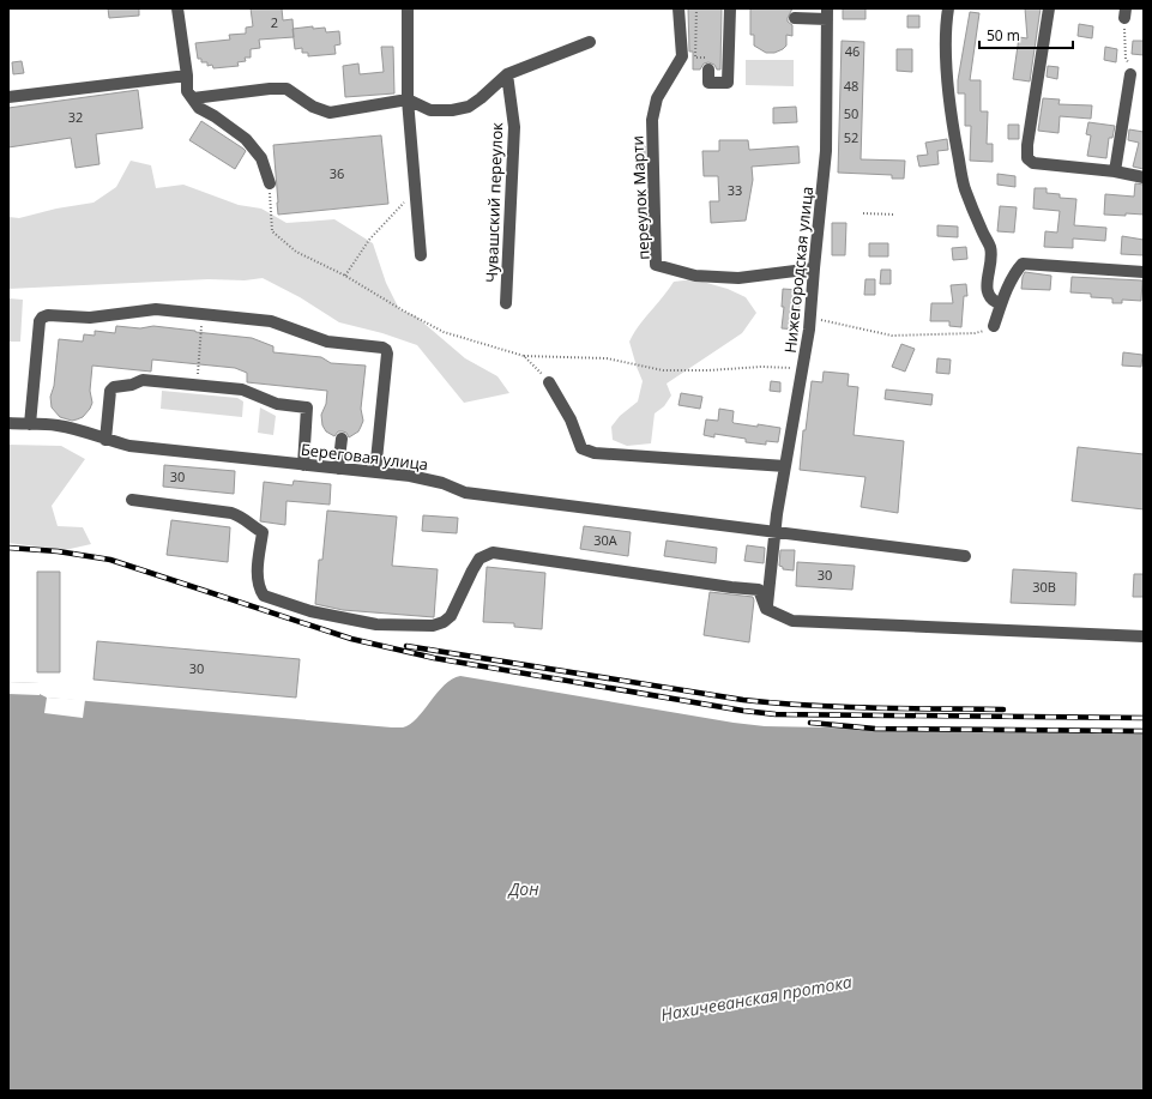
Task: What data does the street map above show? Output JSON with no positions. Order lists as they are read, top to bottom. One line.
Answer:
{"streets":{"street":["переулок Марти","Чувашский переулок","Нижегородская улица","Береговая улица"]},"crossings":[["переулок Марти","Нижегородская улица"],["Нижегородская улица","Береговая улица"]],"water":["Дон","Нахичеванская протока"],"house_numbers":["2","46","48","50","32","52","36","33","30","30А","30","30В","30"],"scale_bar":"50 m"}
